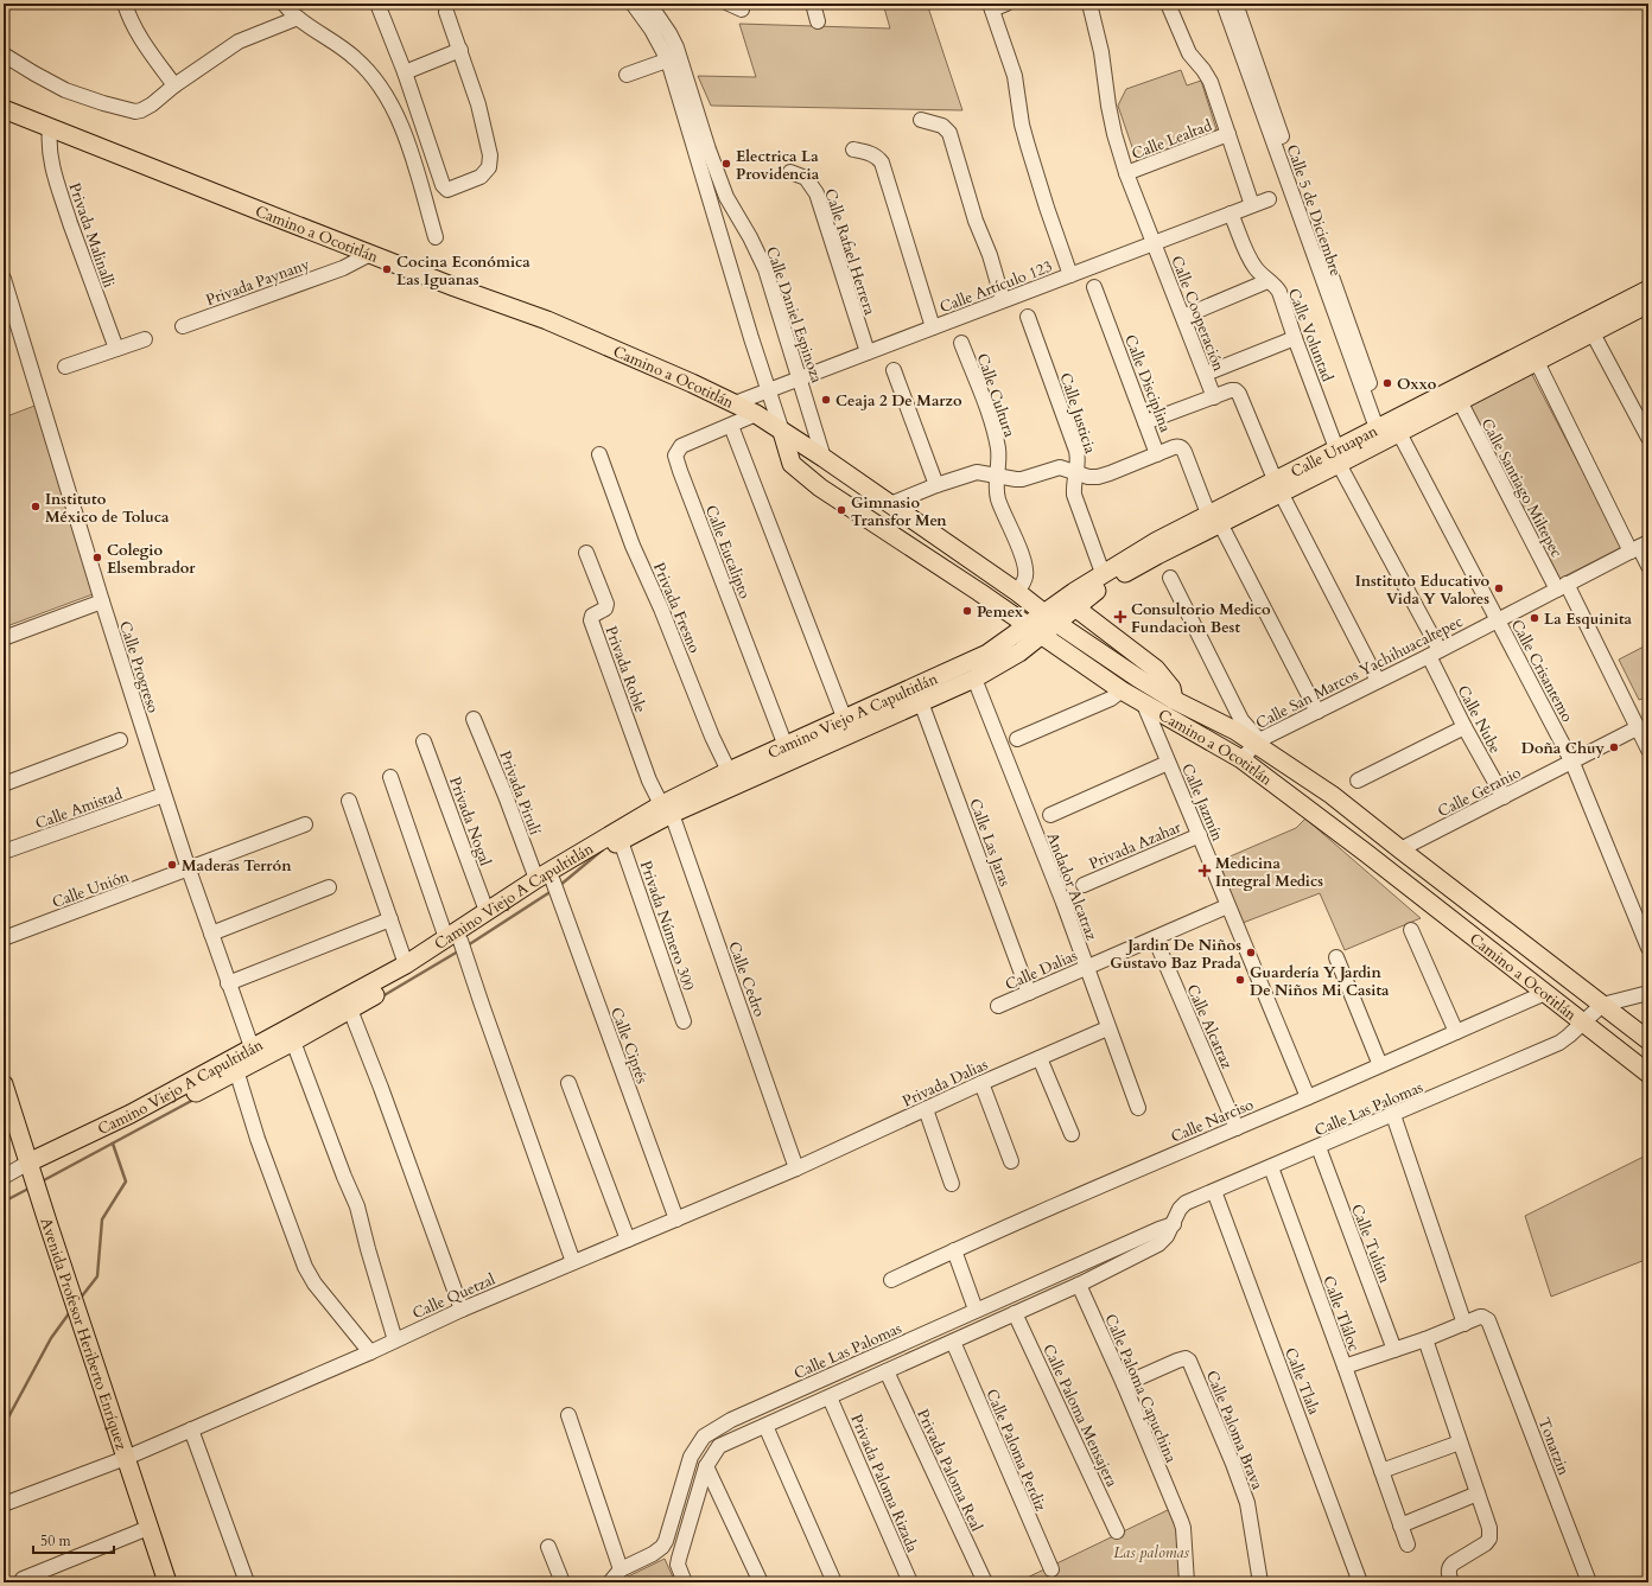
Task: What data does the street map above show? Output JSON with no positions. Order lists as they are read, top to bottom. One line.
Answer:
{"streets":{"main road":["Camino a Ocotitlán","Calle Uruapan","Camino Viejo A Capultitlán","Avenida Profesor Heriberto Enríquez"],"street":["Calle Lealtad","Calle 5 de Diciembre","Privada Malinalli","Calle Rafael Herrera","Privada Paynany","Calle Artículo 123","Calle Cooperación","Calle Daniel Espinoza","Calle Voluntad","Calle Disciplina","Calle Cultura","Calle Justicia","Calle Santiago Miltepec","Calle Eucalipto","Privada Fresno","Calle Progreso","Privada Roble","Calle Crisantemo","Calle San Marcos Yachihuacaltepec","Calle Nube","Calle Geranio","Privada Pirulí","Calle Jazmín","Calle Amistad","Privada Nogal","Calle Las Jaras","Privada Azahar","Andador Alcatraz","Calle Unión","Privada Número 300","Calle Dalias","Calle Cedro","Calle Alcatraz","Calle Ciprés","Privada Dalias","Calle Las Palomas","Calle Narciso","Calle Tulúm","Calle Quetzal","Calle Tláloc","Calle Tlala","Calle Paloma Capuchina","Calle Paloma Mensajera","Calle Paloma Brava","Tonatzin","Calle Paloma Perdiz","Privada Paloma Real","Privada Paloma Rizada"]},"crossings":[["Calle Lealtad","Calle Cooperación"],["Calle 5 de Diciembre","Calle Uruapan"],["Calle 5 de Diciembre","Calle Crisantemo"],["Camino a Ocotitlán","Privada Malinalli"],["Camino a Ocotitlán","Privada Paynany"],["Camino a Ocotitlán","Calle Artículo 123"],["Camino a Ocotitlán","Calle Daniel Espinoza"],["Camino a Ocotitlán","Calle Cultura"],["Camino a Ocotitlán","Calle Uruapan"],["Camino a Ocotitlán","Calle Eucalipto"],["Camino a Ocotitlán","Calle San Marcos Yachihuacaltepec"],["Camino a Ocotitlán","Camino Viejo A Capultitlán"],["Camino a Ocotitlán","Calle Geranio"],["Camino a Ocotitlán","Calle Jazmín"],["Camino a Ocotitlán","Calle Las Palomas"],["Camino a Ocotitlán","Calle Narciso"],["Calle Rafael Herrera","Calle Artículo 123"],["Calle Artículo 123","Calle Cooperación"],["Calle Artículo 123","Calle Daniel Espinoza"],["Calle Artículo 123","Calle Voluntad"],["Calle Cooperación","Calle Uruapan"],["Calle Cooperación","Calle San Marcos Yachihuacaltepec"],["Calle Voluntad","Calle Uruapan"],["Calle Voluntad","Calle San Marcos Yachihuacaltepec"],["Calle Voluntad","Calle Nube"],["Calle Disciplina","Calle Uruapan"],["Calle Justicia","Calle Uruapan"],["Calle Uruapan","Calle Santiago Miltepec"],["Calle Uruapan","Calle Crisantemo"],["Calle Uruapan","Camino Viejo A Capultitlán"],["Calle Santiago Miltepec","Calle San Marcos Yachihuacaltepec"],["Calle Santiago Miltepec","Calle Geranio"],["Calle Eucalipto","Camino Viejo A Capultitlán"],["Privada Fresno","Camino Viejo A Capultitlán"],["Calle Progreso","Camino Viejo A Capultitlán"],["Calle Progreso","Calle Amistad"],["Calle Progreso","Calle Unión"],["Privada Roble","Camino Viejo A Capultitlán"],["Privada Roble","Calle Cedro"],["Calle Crisantemo","Calle San Marcos Yachihuacaltepec"],["Calle Crisantemo","Calle Geranio"],["Calle San Marcos Yachihuacaltepec","Calle Nube"],["Camino Viejo A Capultitlán","Privada Pirulí"],["Camino Viejo A Capultitlán","Privada Nogal"],["Camino Viejo A Capultitlán","Calle Las Jaras"],["Camino Viejo A Capultitlán","Andador Alcatraz"],["Camino Viejo A Capultitlán","Privada Número 300"],["Camino Viejo A Capultitlán","Calle Cedro"],["Camino Viejo A Capultitlán","Calle Ciprés"],["Camino Viejo A Capultitlán","Avenida Profesor Heriberto Enríquez"],["Calle Nube","Calle Geranio"],["Privada Pirulí","Calle Ciprés"],["Calle Jazmín","Privada Azahar"],["Calle Jazmín","Calle Dalias"],["Calle Jazmín","Calle Narciso"],["Calle Las Jaras","Calle Dalias"],["Andador Alcatraz","Calle Dalias"],["Andador Alcatraz","Privada Dalias"],["Calle Dalias","Calle Alcatraz"],["Calle Cedro","Privada Dalias"],["Calle Cedro","Calle Quetzal"],["Calle Alcatraz","Calle Narciso"],["Calle Ciprés","Calle Quetzal"],["Privada Dalias","Calle Quetzal"],["Calle Las Palomas","Calle Tulúm"],["Calle Las Palomas","Calle Tláloc"],["Calle Las Palomas","Calle Tlala"],["Calle Las Palomas","Calle Paloma Capuchina"],["Calle Las Palomas","Calle Paloma Mensajera"],["Calle Las Palomas","Calle Paloma Perdiz"],["Calle Las Palomas","Privada Paloma Real"],["Calle Las Palomas","Privada Paloma Rizada"],["Calle Quetzal","Avenida Profesor Heriberto Enríquez"],["Calle Paloma Capuchina","Calle Paloma Brava"]],"parks":["Las palomas"],"places":{"other":["Electrica La Providencia","Cocina Económica Las Iguanas","Oxxo","Ceaja 2 De Marzo","Instituto México de Toluca","Gimnasio Transfor Men","Colegio Elsembrador","Instituto Educativo Vida Y Valores","Pemex","La Esquinita","Doña Chuy","Maderas Terrón","Jardin De Niños Gustavo Baz Prada","Guardería Y Jardin De Niños Mi Casita"],"health":["Consultorio Medico Fundacion Best","Medicina Integral Medics"]},"scale_bar":"50 m"}
